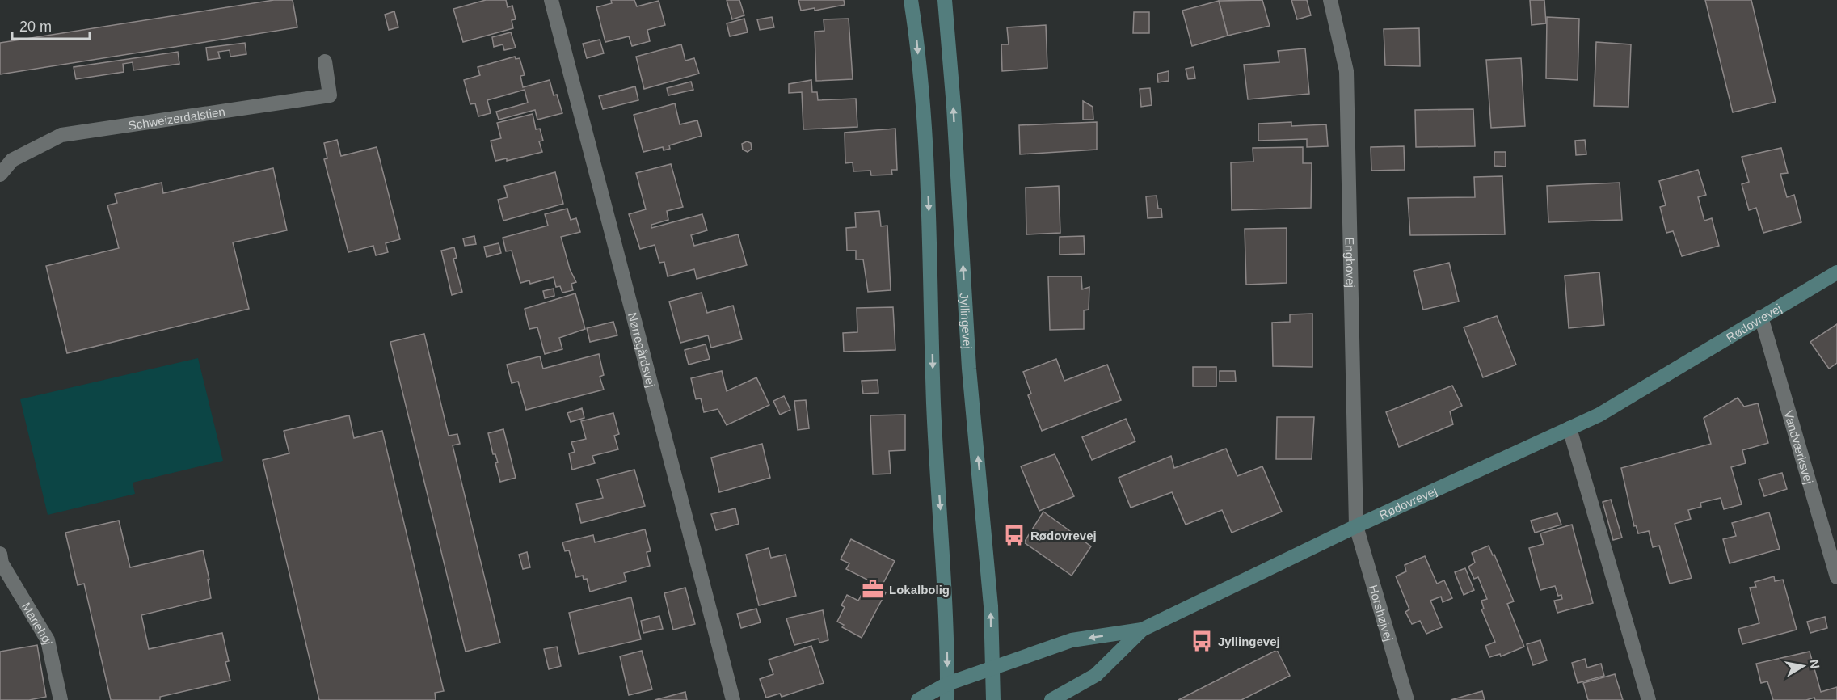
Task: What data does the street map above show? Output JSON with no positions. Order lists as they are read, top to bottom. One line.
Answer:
{"streets":{"street":["Schweizerdalstien","Engbovej","Jyllingevej","Rødovrevej","Nørregårdsvej","Vandværksvej","Horshøjvej","Mariehøj"]},"crossings":[["Engbovej","Rødovrevej"],["Engbovej","Horshøjvej"],["Jyllingevej","Rødovrevej"],["Rødovrevej","Vandværksvej"],["Rødovrevej","Horshøjvej"]],"places":{"bus stop":["Rødovrevej","Jyllingevej"],"office":["Lokalbolig"]},"scale_bar":"20 m","north":"right"}
